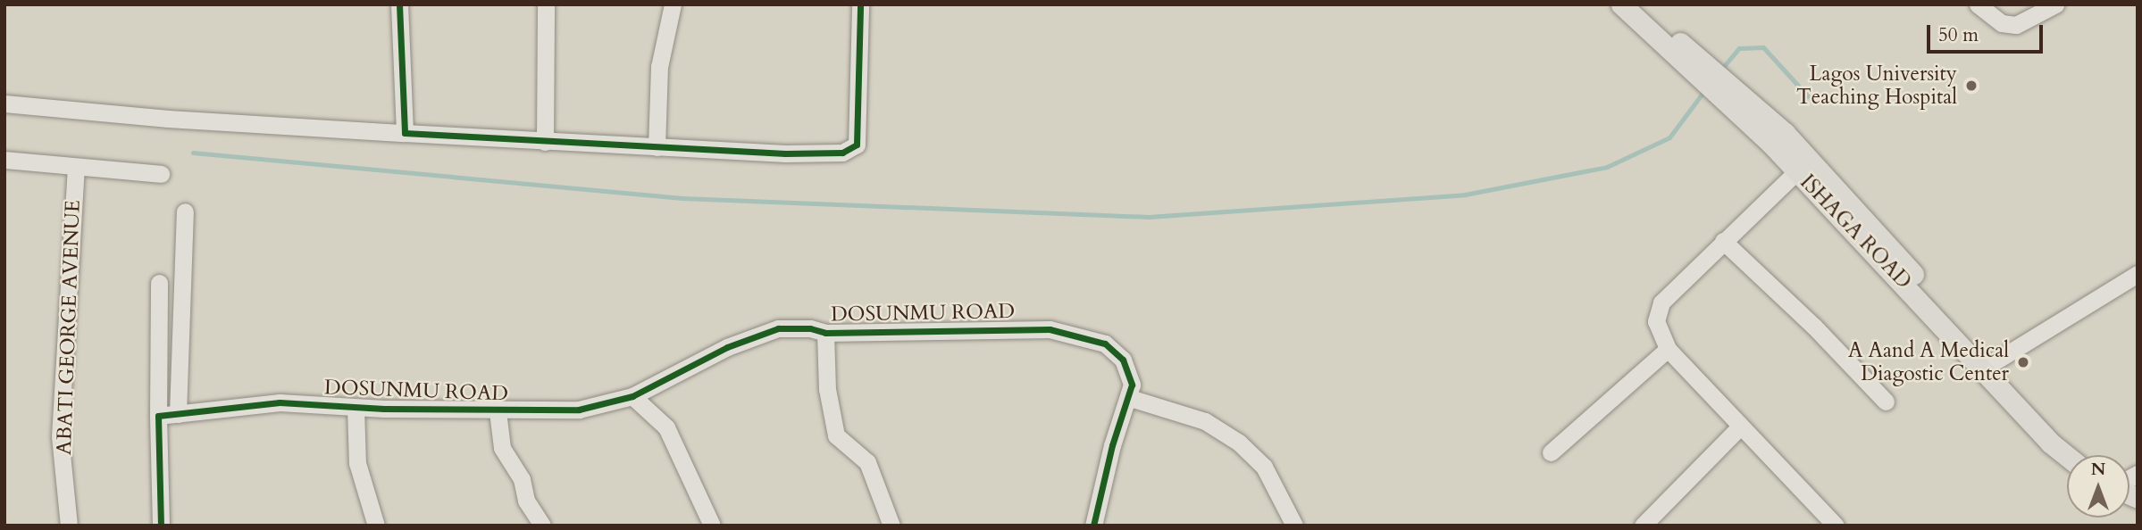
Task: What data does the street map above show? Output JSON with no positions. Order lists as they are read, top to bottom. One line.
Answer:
{"streets":{"main road":["ISHAGA ROAD"],"street":["DOSUNMU ROAD","ABATI GEORGE AVENUE"]},"places":["Lagos University Teaching Hospital","A Aand A Medical Diagostic Center"],"scale_bar":"50 m","north":"top"}
